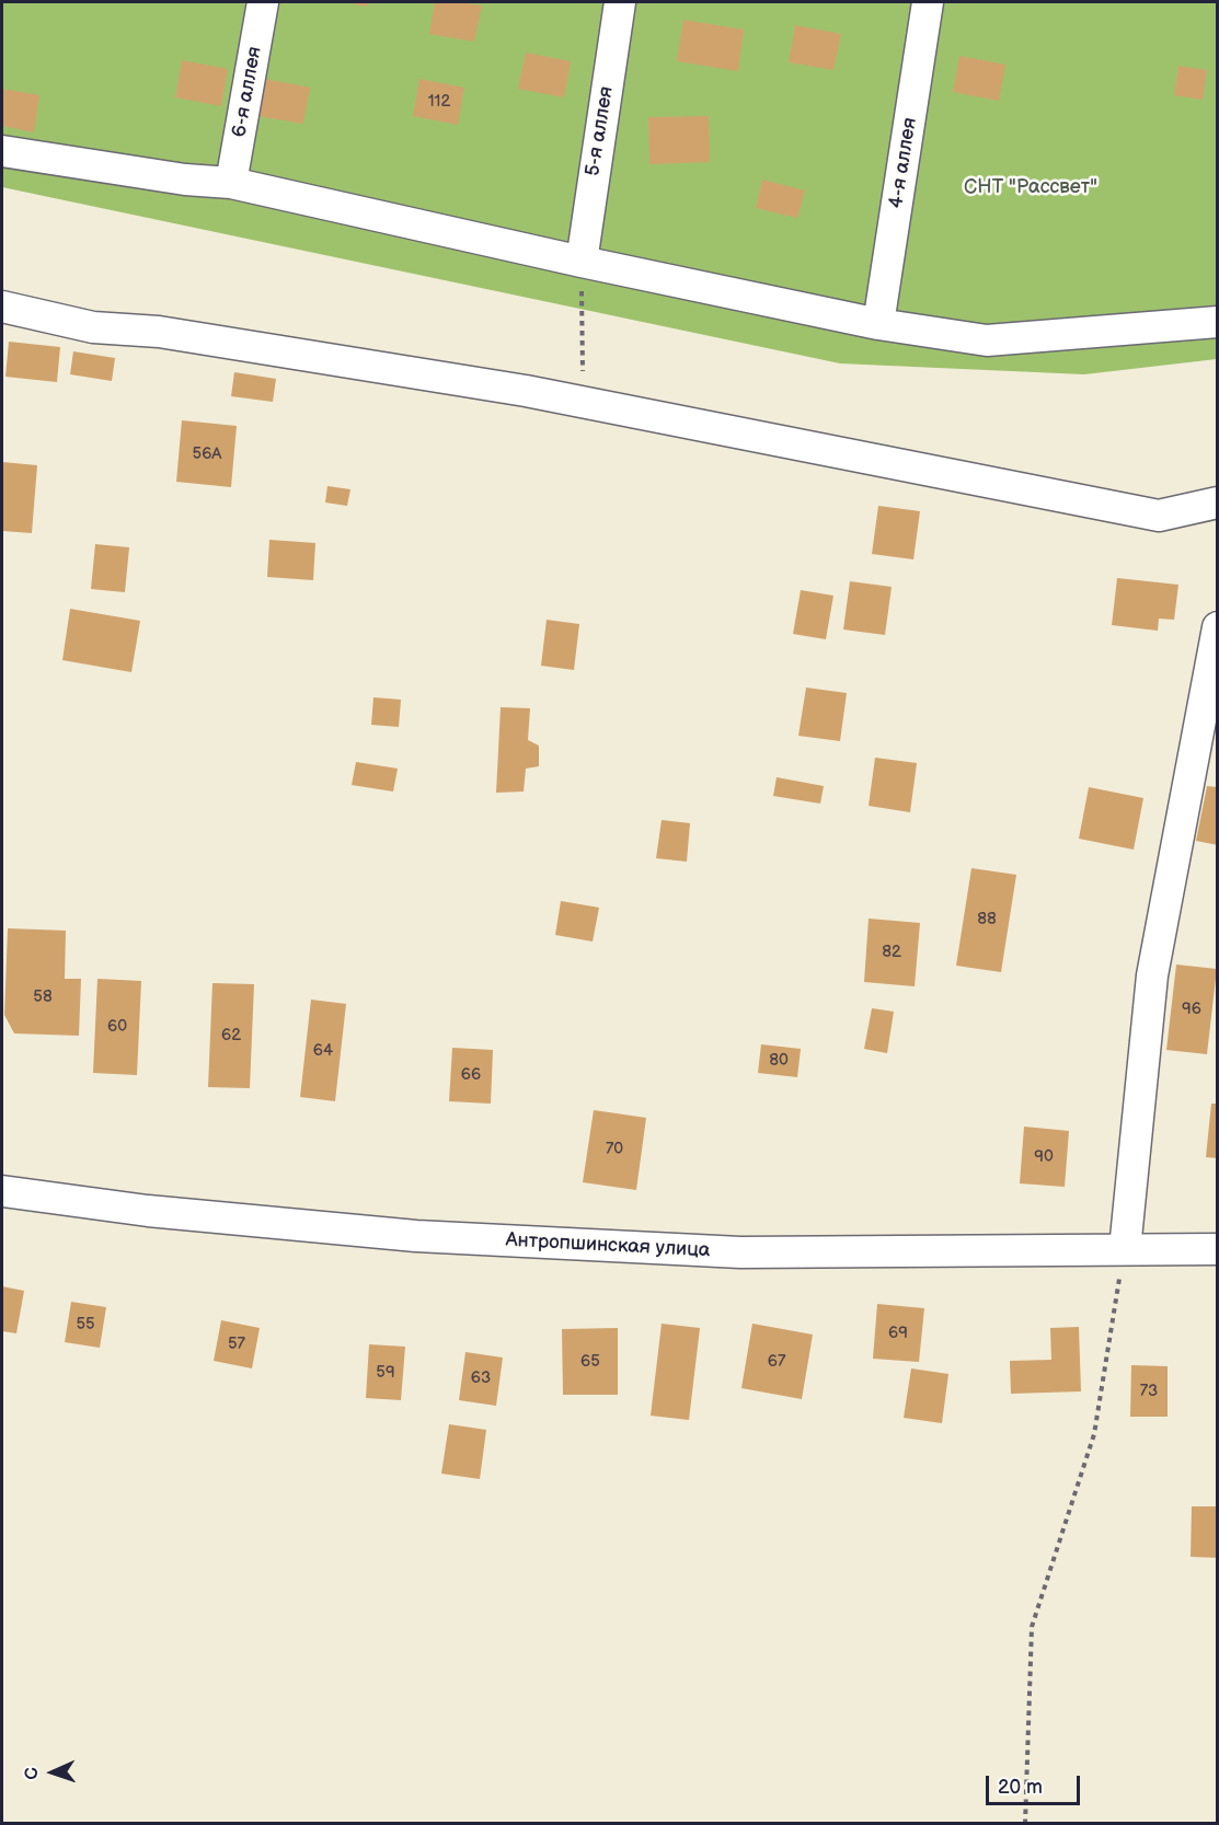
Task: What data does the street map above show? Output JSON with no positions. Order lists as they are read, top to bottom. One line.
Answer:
{"streets":{"street":["6-я аллея","5-я аллея","4-я аллея","Антропшинская улица"]},"parks":["СНТ \"Рассвет\""],"house_numbers":["112","56А","88","82","58","96","60","62","64","80","66","70","90","55","69","57","65","67","59","63","73"],"scale_bar":"20 m","north":"left"}
